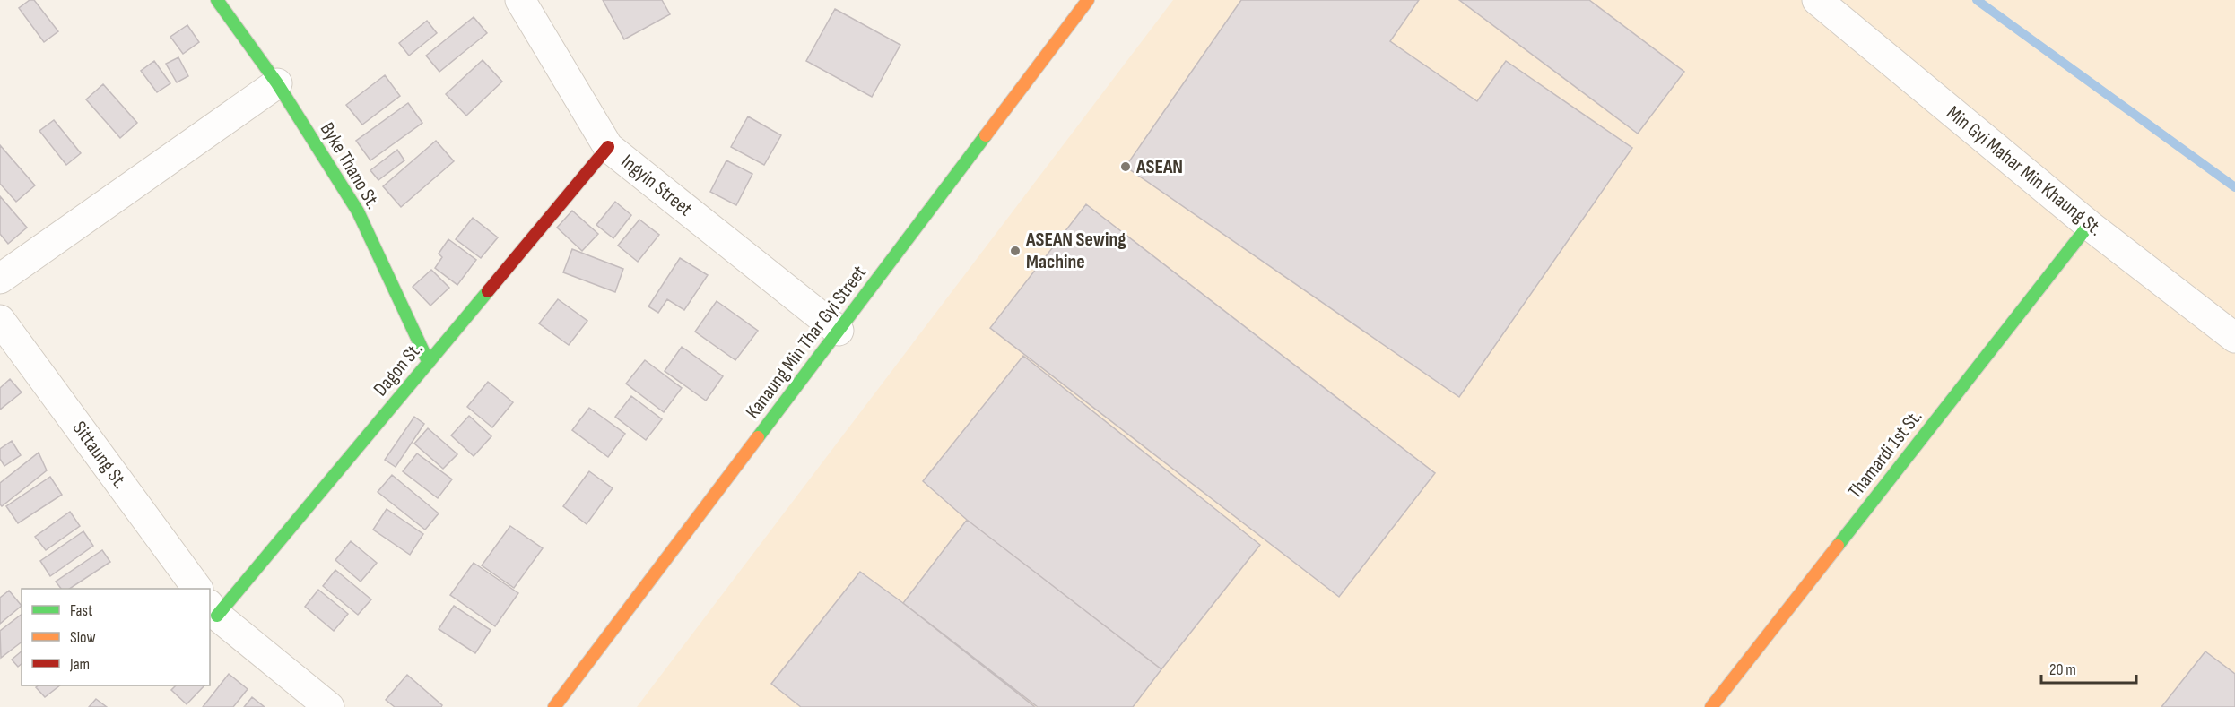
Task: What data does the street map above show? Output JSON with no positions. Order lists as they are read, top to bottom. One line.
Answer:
{"streets":{"street":["Byke Thano St.","Min Gyi Mahar Min Khaung St.","Ingyin Street","Kanaung Min Thar Gyi Street","Dagon St.","Thamardi 1st St.","Sittaung St."]},"crossings":[["Byke Thano St.","Dagon St."],["Min Gyi Mahar Min Khaung St.","Thamardi 1st St."],["Ingyin Street","Kanaung Min Thar Gyi Street"],["Ingyin Street","Dagon St."]],"places":["ASEAN","ASEAN Sewing Machine"],"legend":["Fast","Slow","Jam"],"scale_bar":"20 m"}
